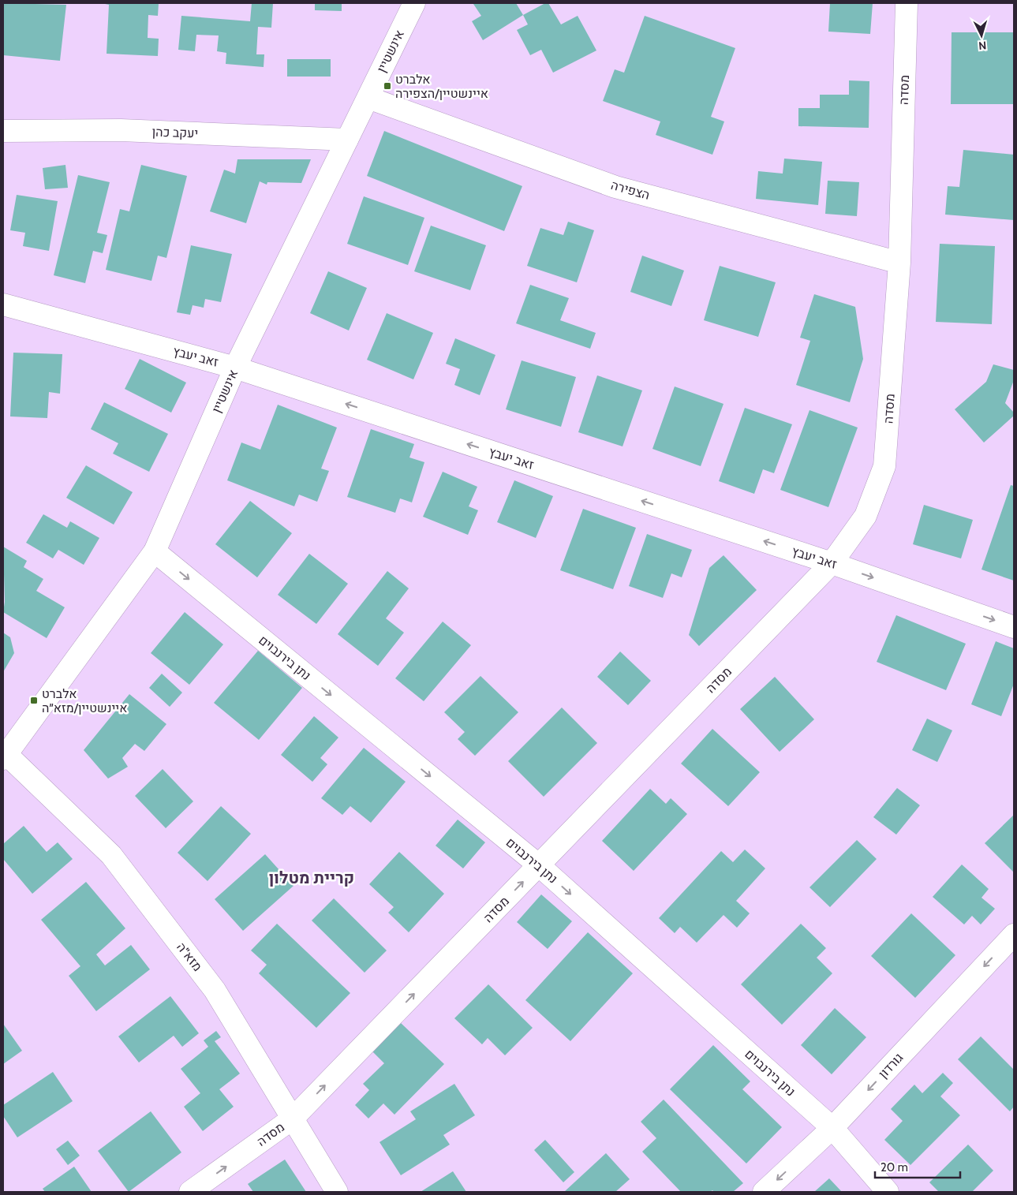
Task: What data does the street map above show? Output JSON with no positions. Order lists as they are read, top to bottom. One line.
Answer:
{"streets":{"street":["אינשטיין","מסדה","יעקב כהן","הצפירה","זאב יעבץ","נתן בירנבוים","מזא\"ה","גורדון"]},"crossings":[["אינשטיין","יעקב כהן"],["אינשטיין","הצפירה"],["אינשטיין","זאב יעבץ"],["אינשטיין","נתן בירנבוים"],["אינשטיין","מזא\"ה"],["מסדה","הצפירה"],["מסדה","זאב יעבץ"],["מסדה","נתן בירנבוים"],["מסדה","מזא\"ה"],["נתן בירנבוים","גורדון"]],"one_way":["נתן בירנבוים","גורדון"],"districts":["קריית מטלון"],"places":{"transit":["אלברט איינשטיין/הצפירה","אלברט איינשטיין/מזא״ה"]},"scale_bar":"20 m","north":"bottom"}
